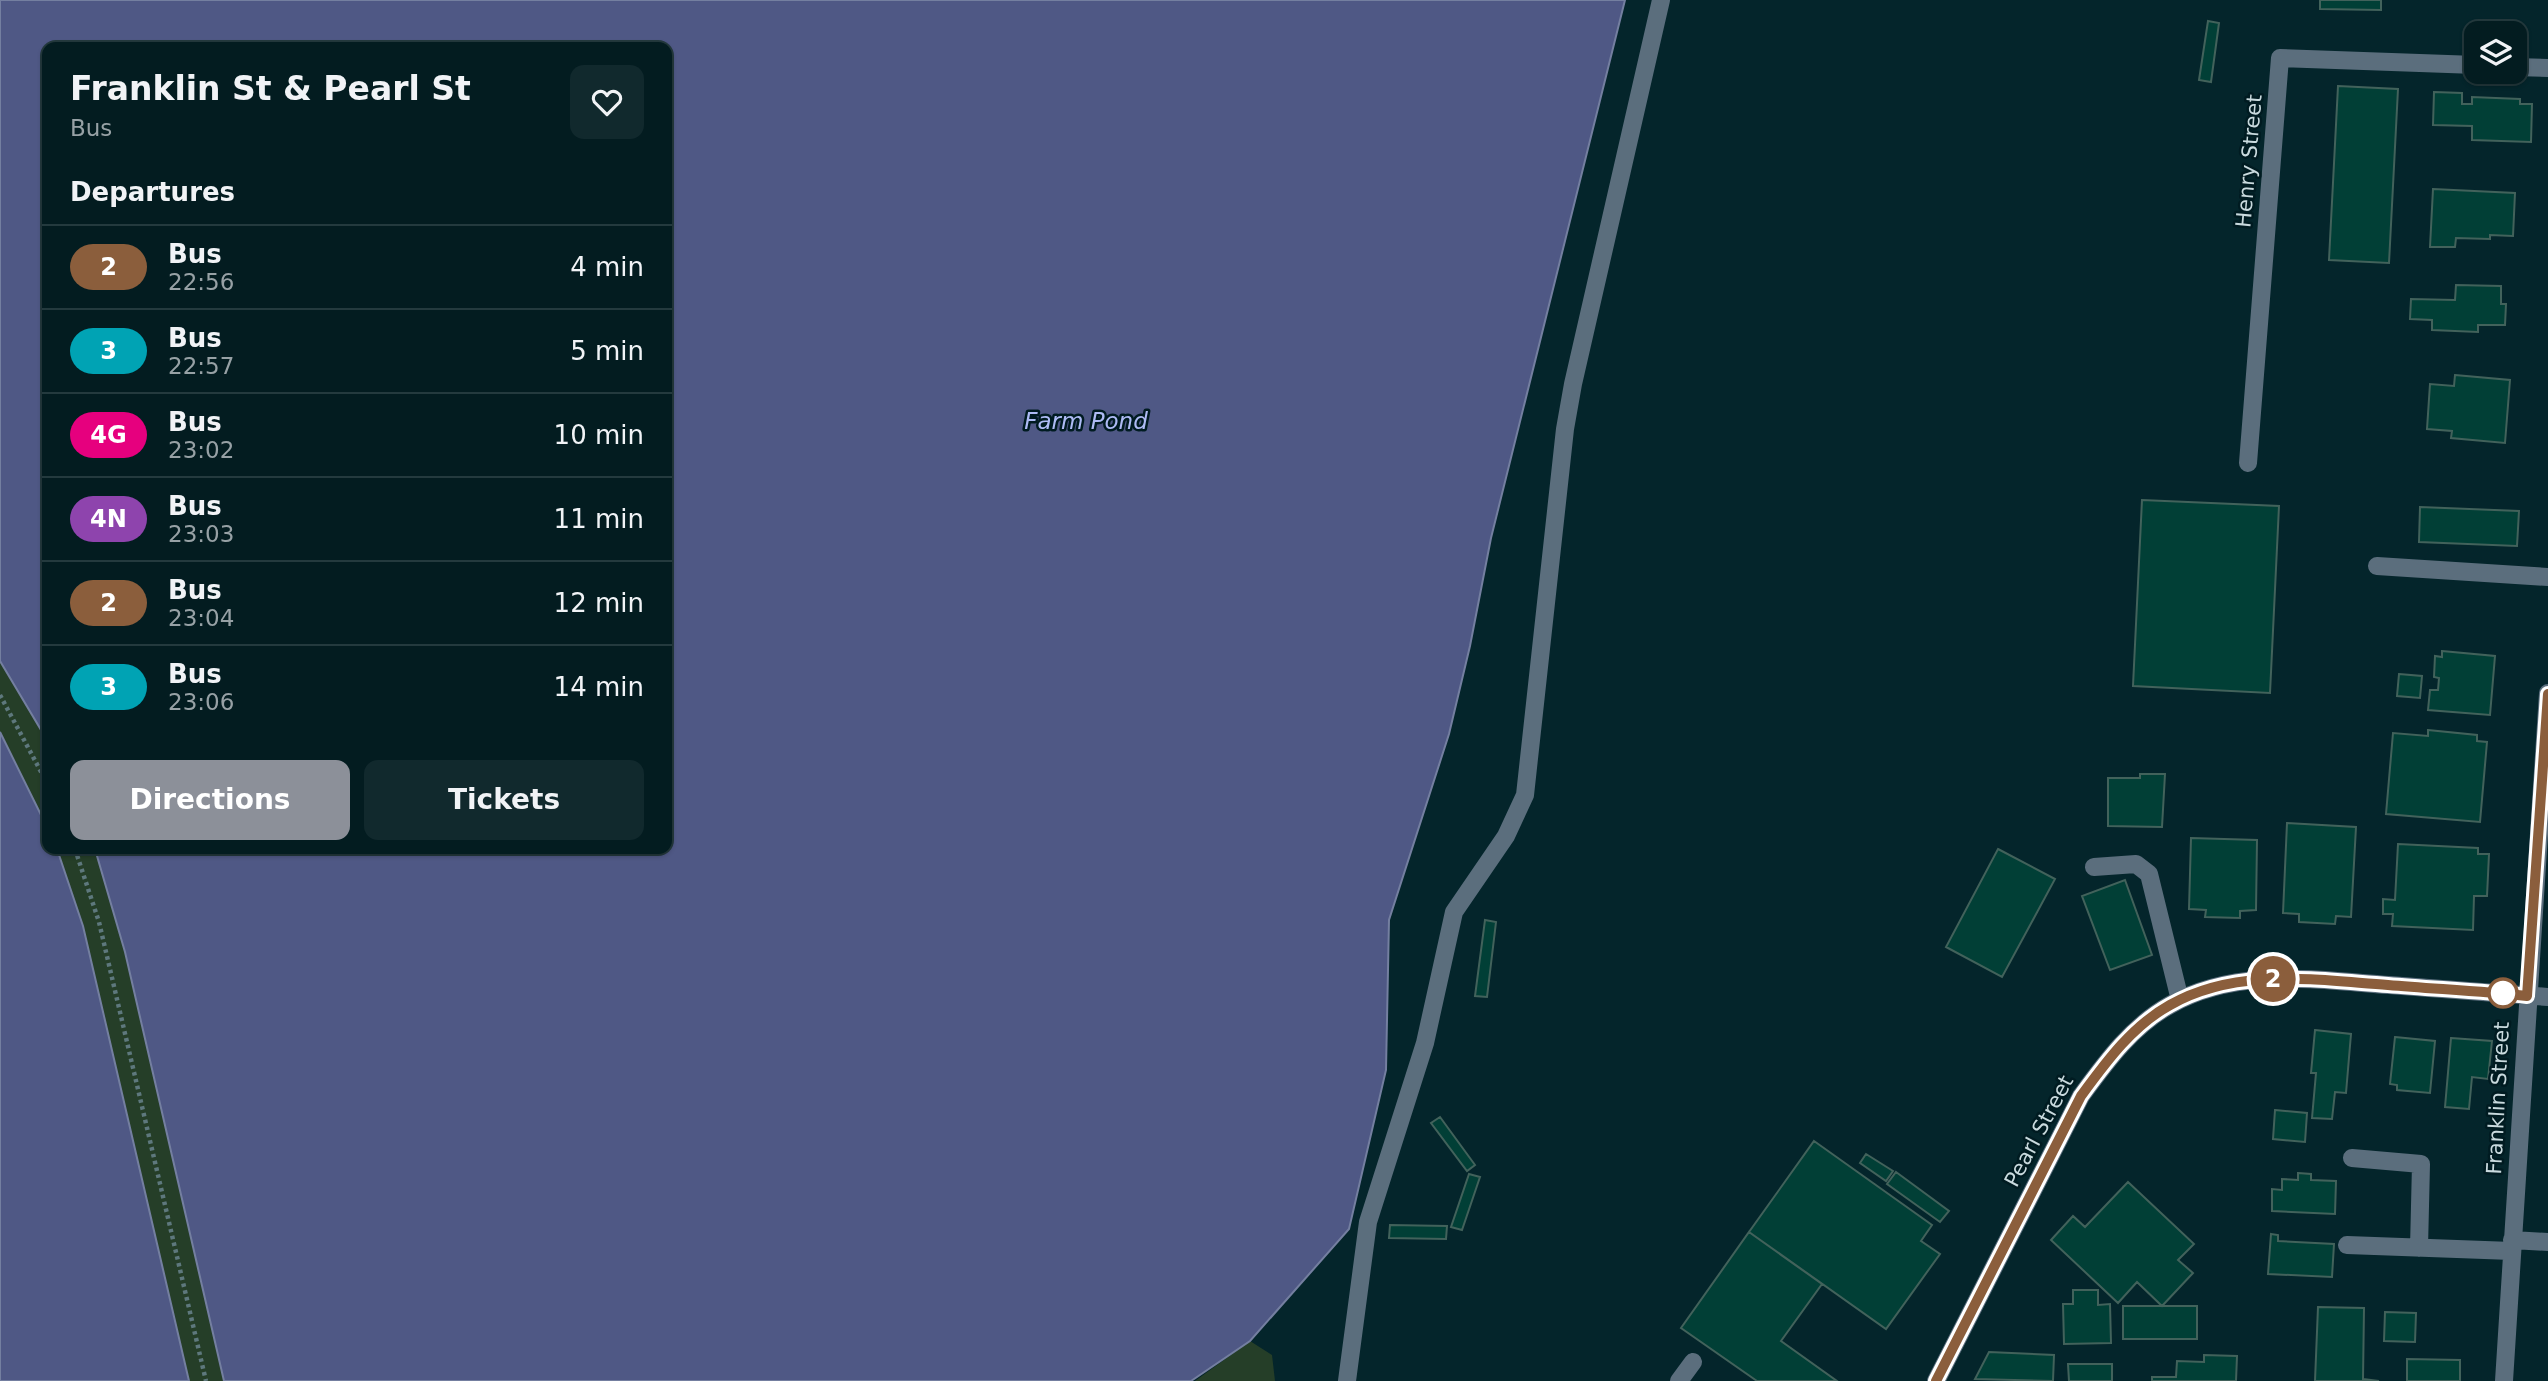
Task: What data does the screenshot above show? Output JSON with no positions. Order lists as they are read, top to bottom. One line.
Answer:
{"streets":{"street":["Henry Street","Franklin Street","Pearl Street"]},"crossings":[["Franklin Street","Pearl Street"]],"water":["Farm Pond"],"lines":["bus line 2"],"page":{"on_map":"2","heading":[["Franklin St & Pearl St","Bus"],"Departures"],"list":[{"mark":"2","name":"Bus","note":"22:56","value":"4 min"},{"mark":"3","name":"Bus","note":"22:57","value":"5 min"},{"mark":"4G","name":"Bus","note":"23:02","value":"10 min"},{"mark":"4N","name":"Bus","note":"23:03","value":"11 min"},{"mark":"2","name":"Bus","note":"23:04","value":"12 min"},{"mark":"3","name":"Bus","note":"23:06","value":"14 min"}],"buttons":["Directions","Tickets"]}}
